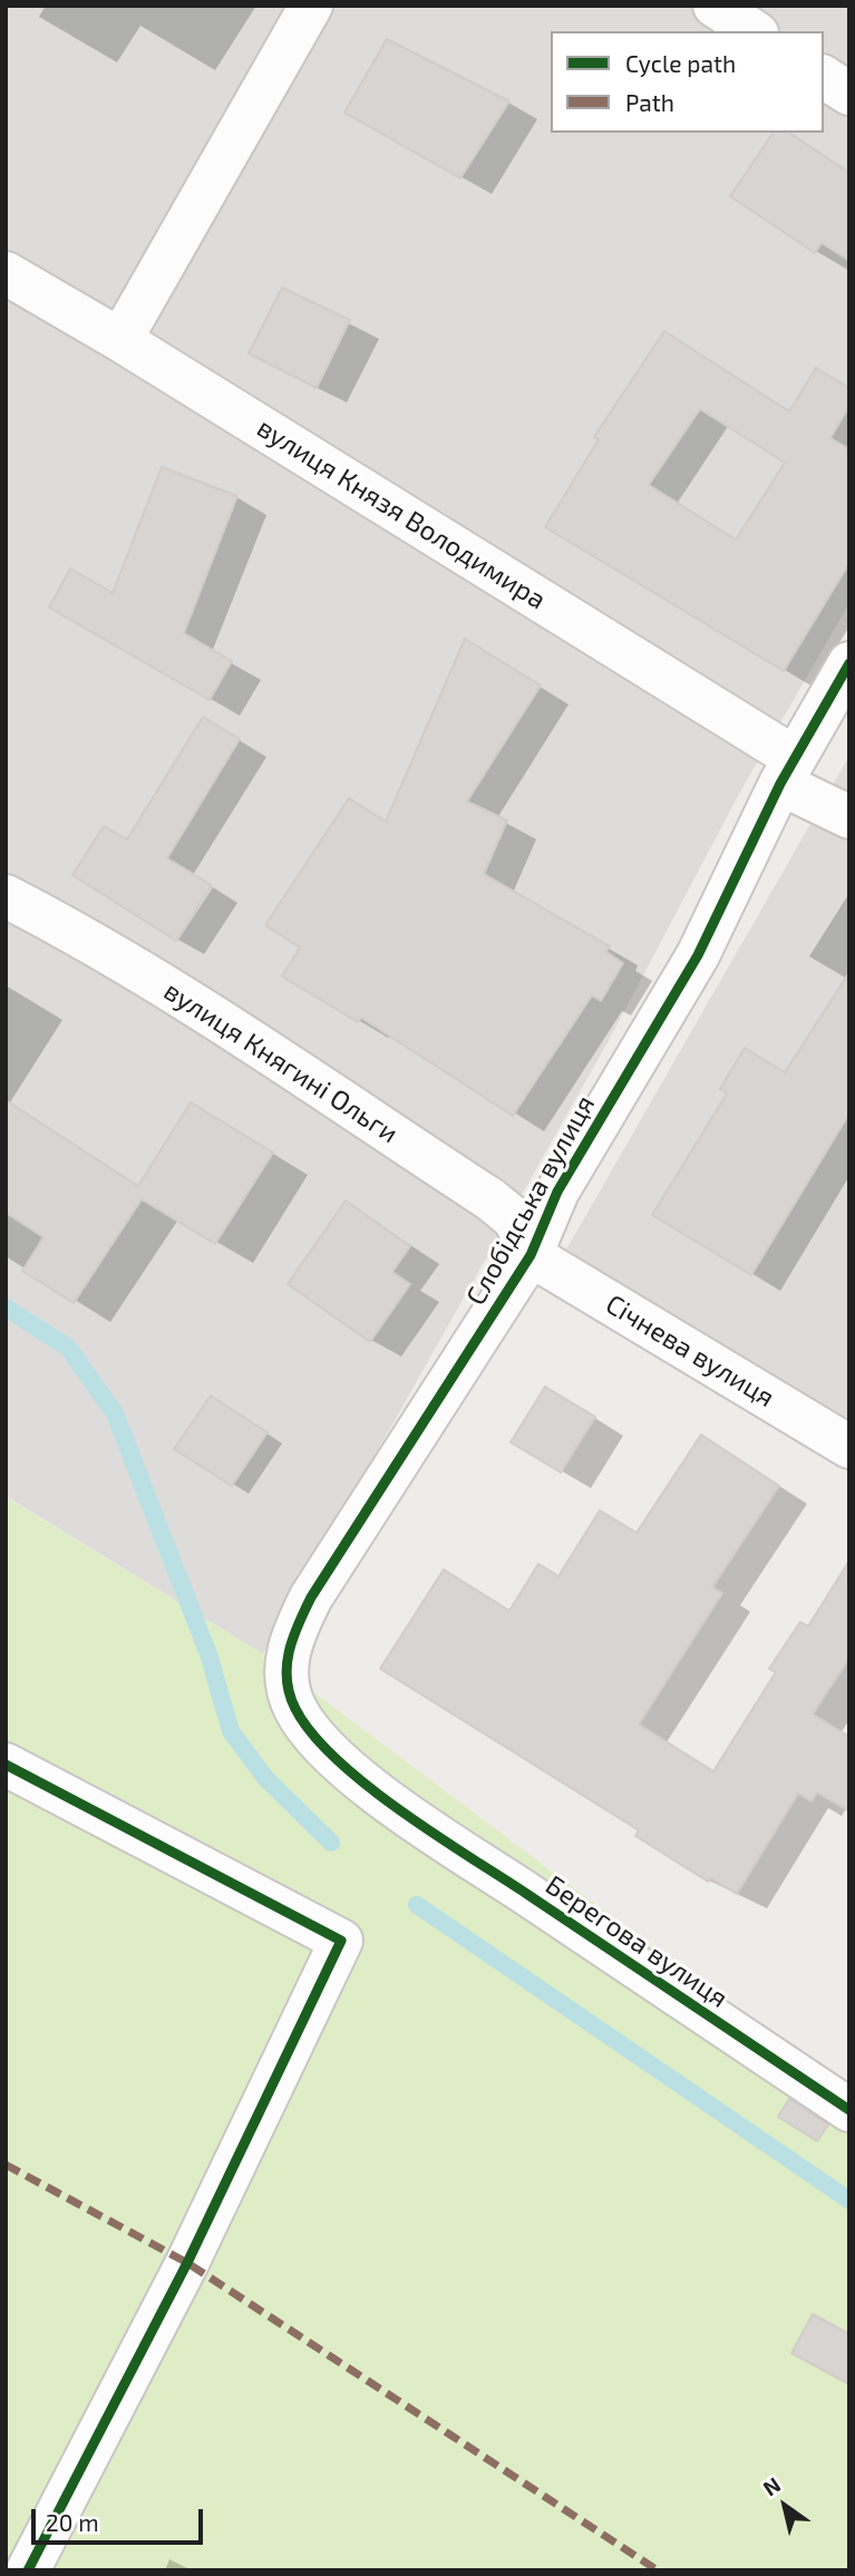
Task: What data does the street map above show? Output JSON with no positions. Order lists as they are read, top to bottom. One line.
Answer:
{"streets":{"street":["вулиця Князя Володимира","вулиця Княгині Ольги","Слобідська вулиця","Січнева вулиця","Берегова вулиця"]},"crossings":[["вулиця Князя Володимира","Слобідська вулиця"],["вулиця Княгині Ольги","Слобідська вулиця"],["вулиця Княгині Ольги","Січнева вулиця"],["Слобідська вулиця","Січнева вулиця"],["Слобідська вулиця","Берегова вулиця"]],"legend":["Cycle path","Path"],"scale_bar":"20 m","north":"top left"}
